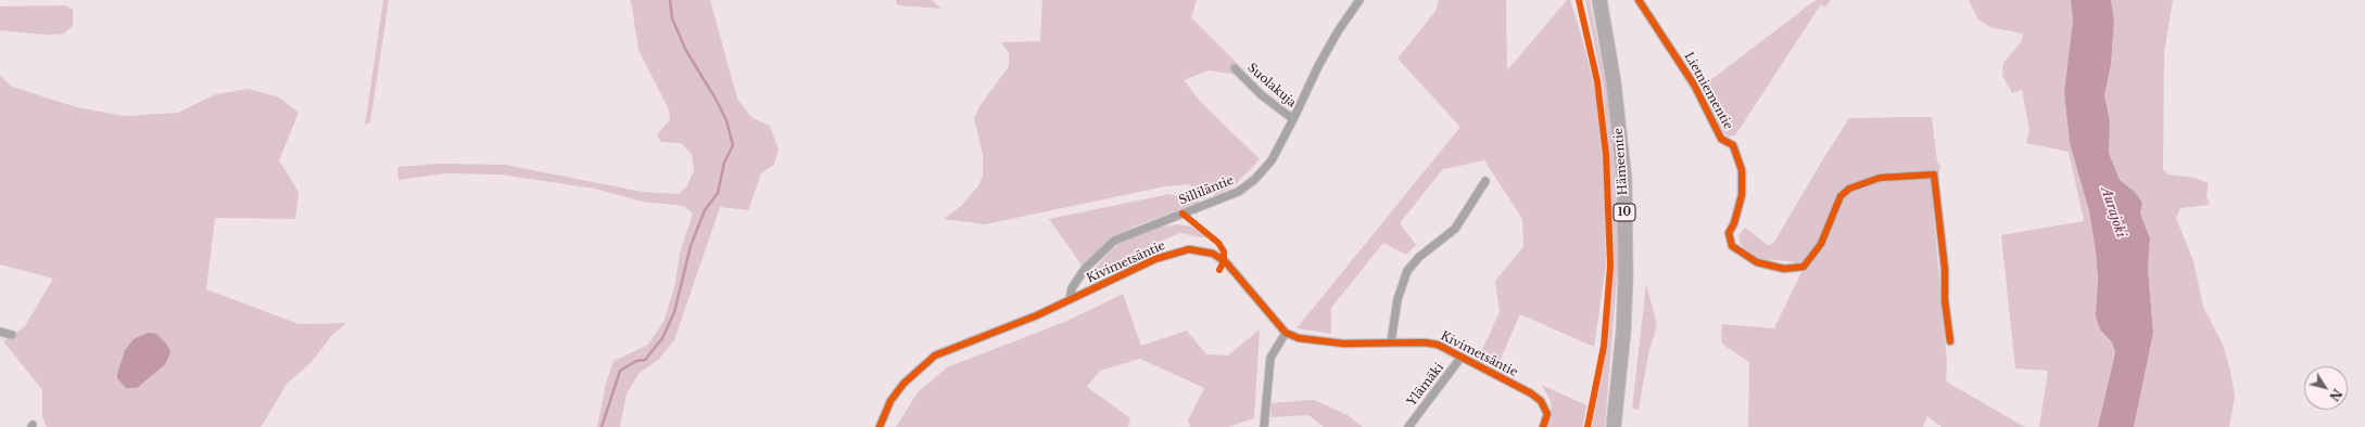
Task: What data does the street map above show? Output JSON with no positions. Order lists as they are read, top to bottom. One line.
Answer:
{"streets":{"highway":["Hämeentie","10"],"street":["Suolakuja","Lietniementie","Silliläntie","Kivimetsäntie","Ylämäki"]},"crossings":[["Suolakuja","Silliläntie"],["Silliläntie","Kivimetsäntie"],["Kivimetsäntie","Ylämäki"]],"water":["Aurajoki"],"north":"bottom right"}
